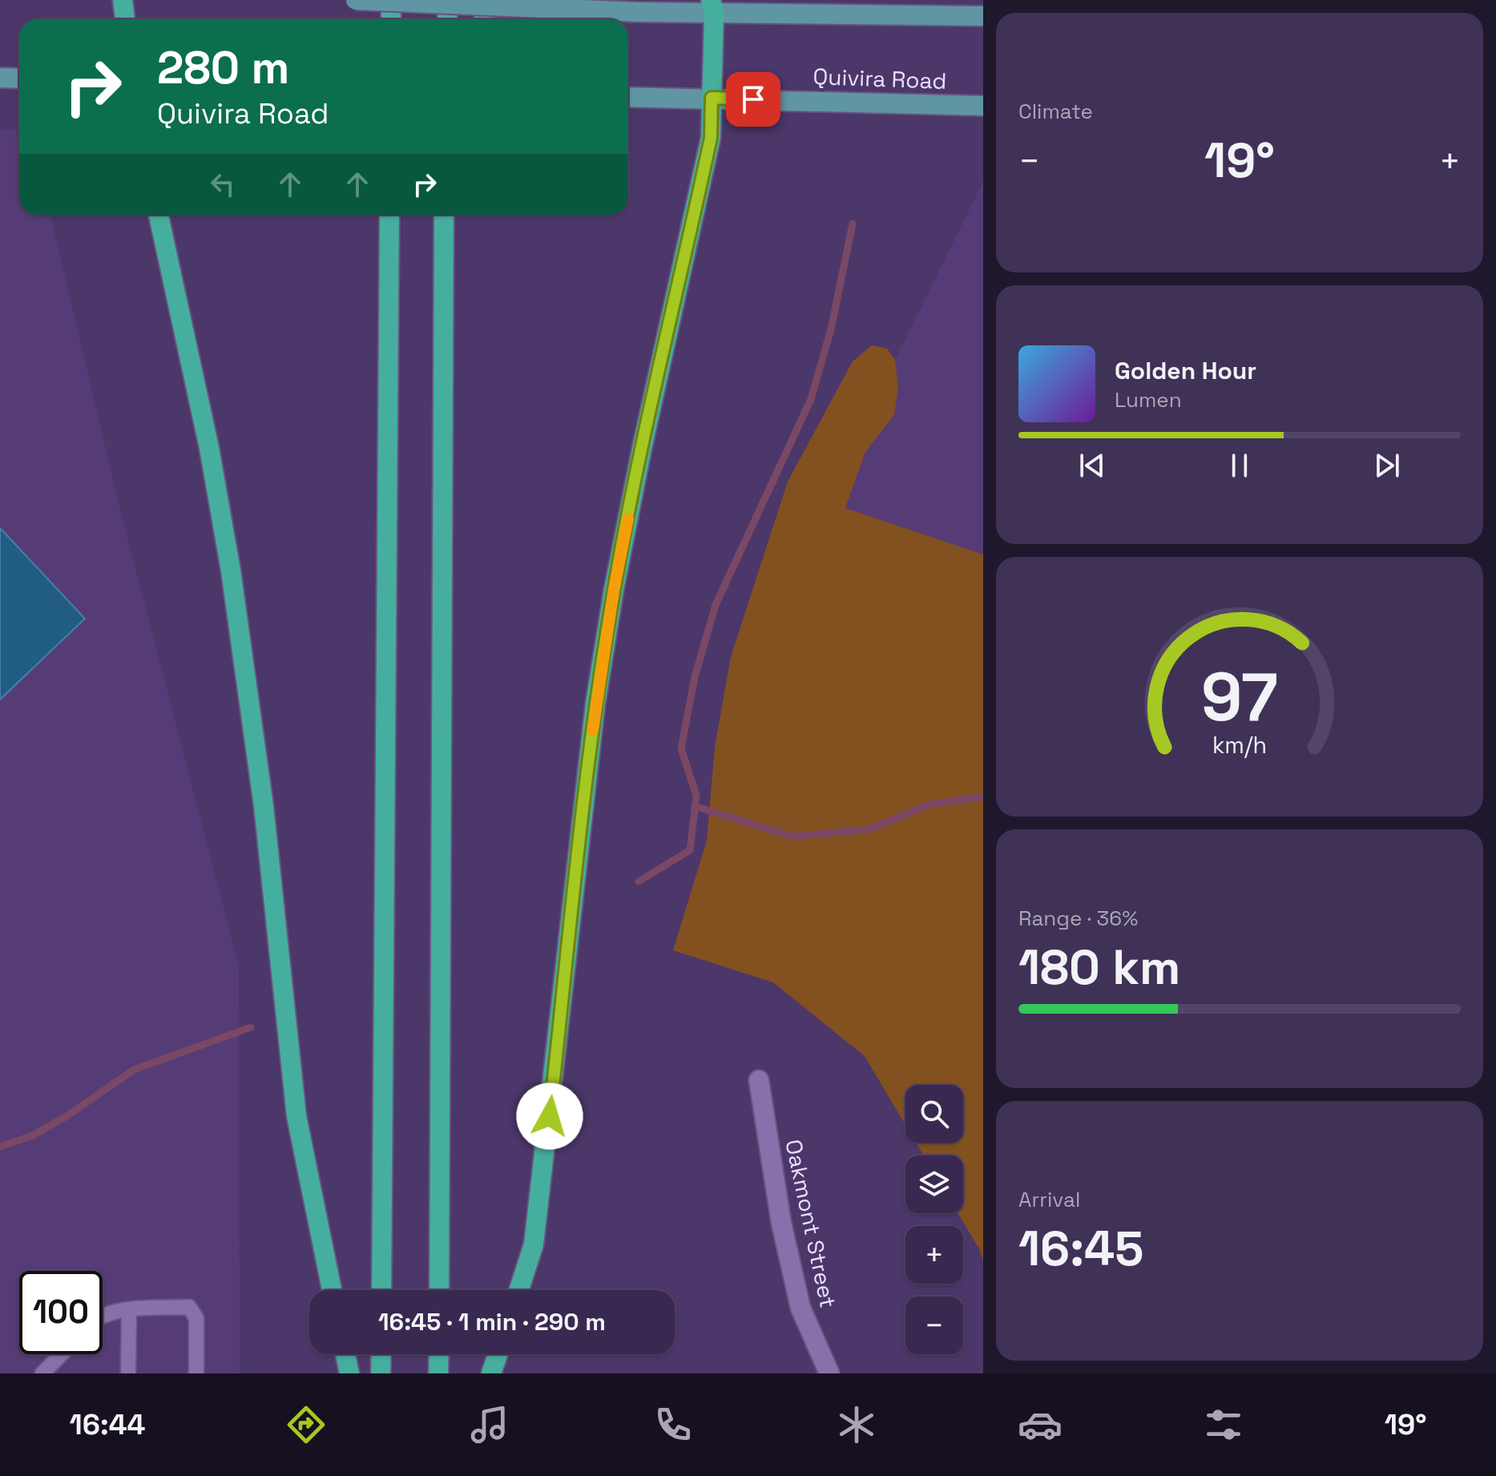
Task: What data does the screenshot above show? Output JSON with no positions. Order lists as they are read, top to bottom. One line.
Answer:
{"streets":{"main road":["Quivira Road"],"street":["Oakmont Street"]},"page":{"tile":["Climate",["Range · 36%","180 km"],["Arrival","16:45"]],"turn":["280 m","Quivira Road"],"heat":["−","19°","+"],"song":["Golden Hour","Lumen"],"map_buttons":["+","−"],"limit":"100","trip":"16:45 · 1 min · 290 m","tabs":["16:44","19°"],"gauge":["97","km/h"]}}
